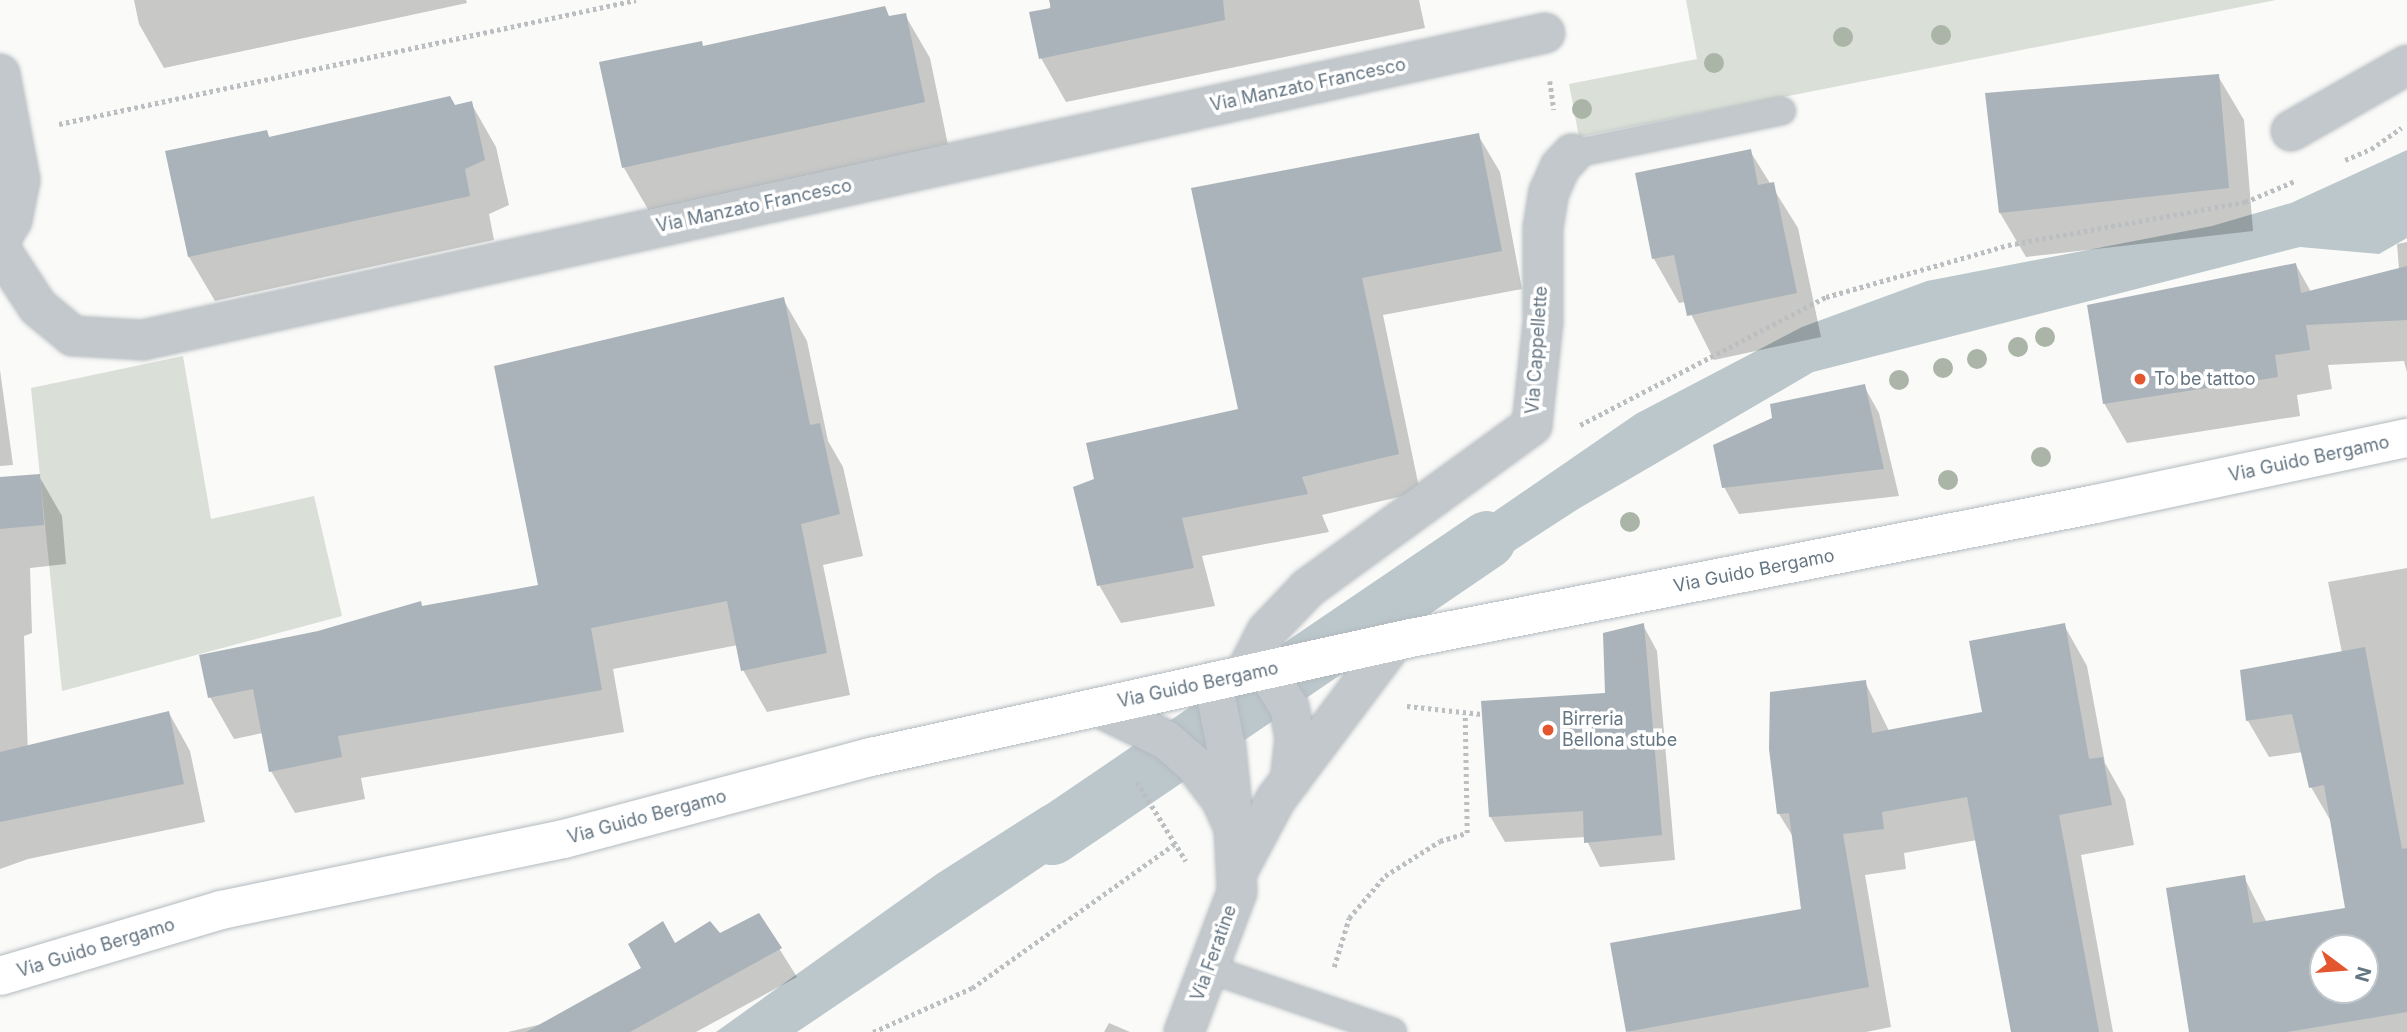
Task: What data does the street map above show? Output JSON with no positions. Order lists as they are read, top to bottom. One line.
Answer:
{"streets":{"main road":["Via Guido Bergamo"],"street":["Via Manzato Francesco","Via Cappellette","Via Feratine"]},"crossings":[["Via Cappellette","Via Guido Bergamo"]],"places":["To be tattoo","Birreria Bellona stube"],"north":"right"}
